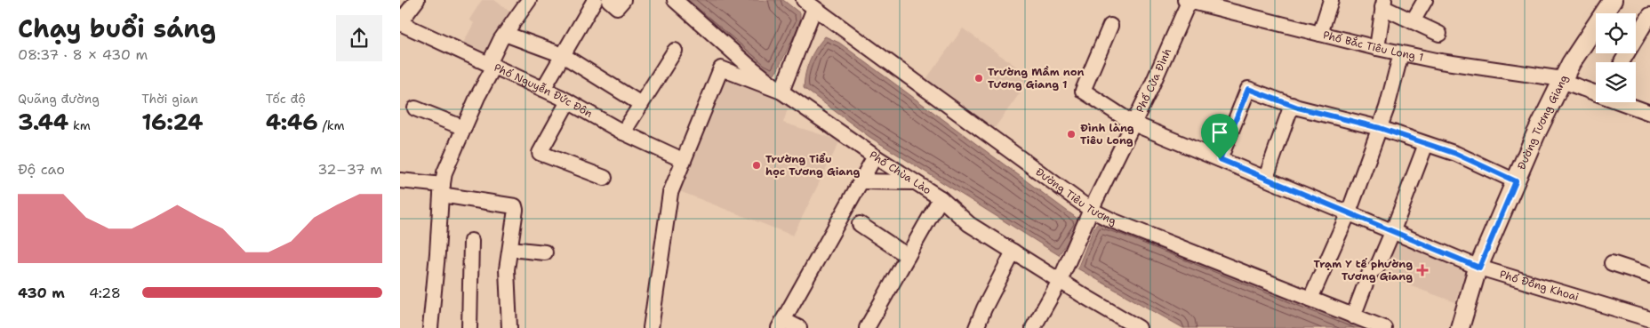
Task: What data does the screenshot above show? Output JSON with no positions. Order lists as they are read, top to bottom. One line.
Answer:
{"streets":{"main road":["Đường Tương Giang"],"street":["Phố Bắc Tiêu Long 1","Phố Cửa Đình","Phố Nguyễn Đức Đôn","Phố Chùa Lào","Đường Tiêu Tương","Phố Đồng Khoai"]},"crossings":[["Phố Bắc Tiêu Long 1","Phố Cửa Đình"],["Phố Bắc Tiêu Long 1","Đường Tương Giang"],["Phố Cửa Đình","Phố Chùa Lào"],["Phố Cửa Đình","Đường Tiêu Tương"],["Phố Cửa Đình","Phố Đồng Khoai"],["Đường Tương Giang","Phố Đồng Khoai"]],"places":{"other":["Trường Mầm non Tương Giang 1","Đình làng Tiêu Long","Trường Tiểu học Tương Giang"],"health":["Trạm Y tế phường Tương Giang"]},"page":{"heading":["Chạy buổi sáng","08:37 · 8 × 430 m"],"stats":[["Quãng đường","3.44 km"],["Thời gian","16:24"],["Tốc độ","4:46 /km"]],"chart":["Độ cao","32–37 m"],"list":[{"name":"430 m","note":"4:28"}]}}
